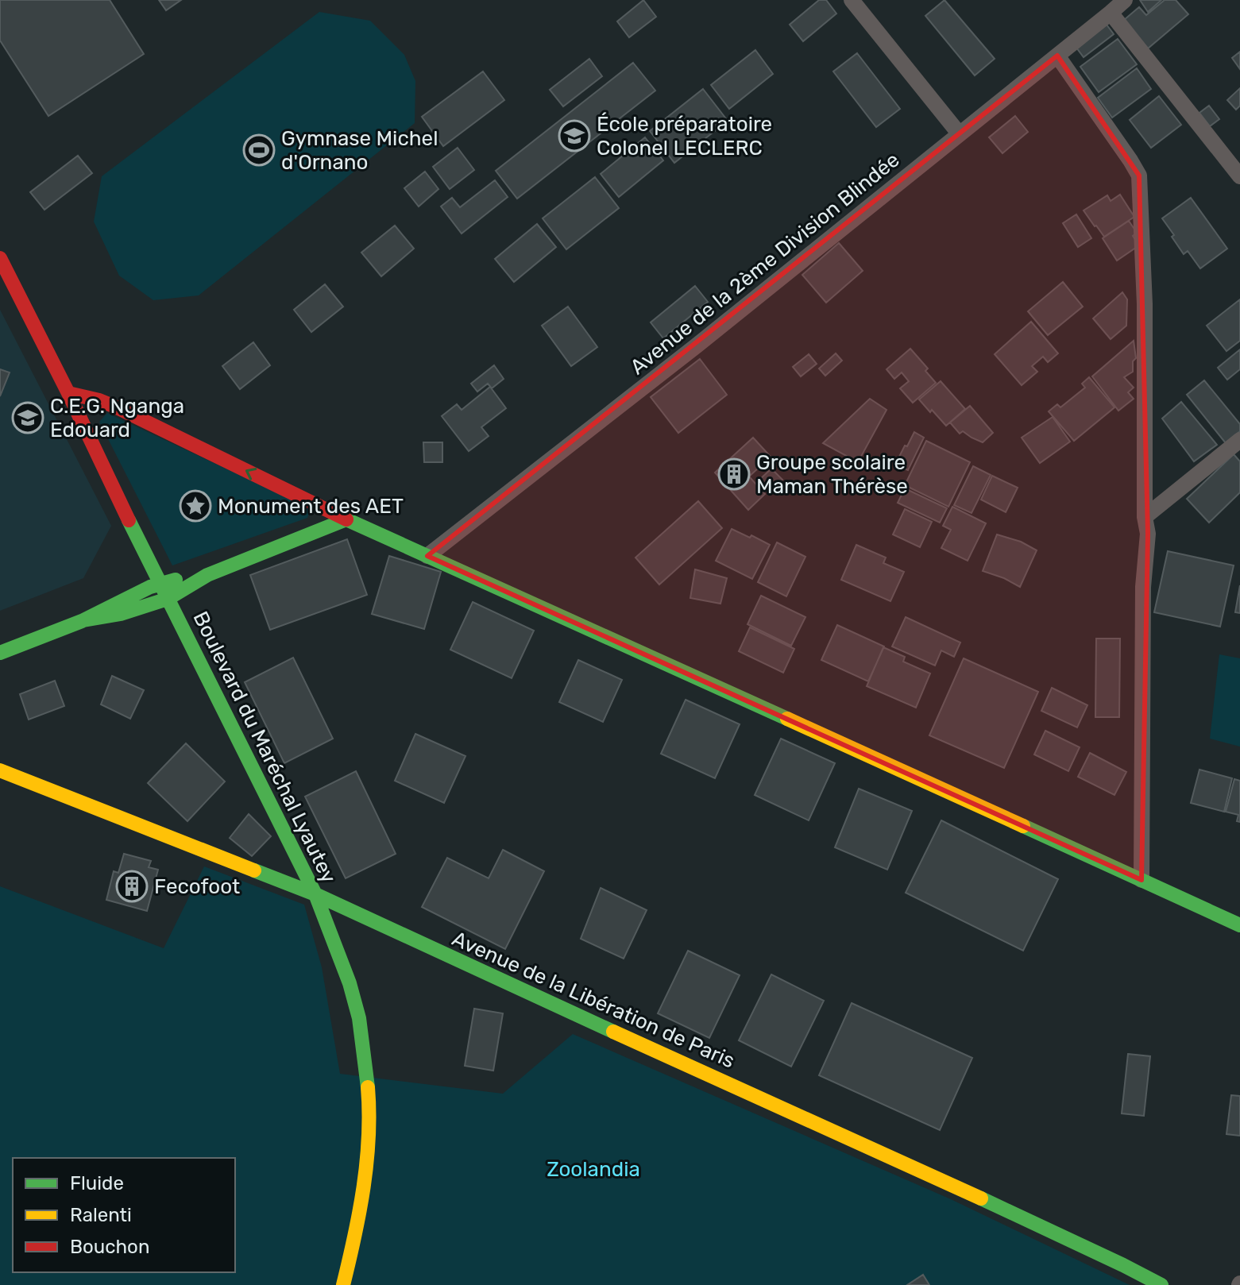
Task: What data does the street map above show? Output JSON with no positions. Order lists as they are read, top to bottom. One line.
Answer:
{"streets":{"street":["Avenue de la 2ème Division Blindée","Boulevard du Maréchal Lyautey","Avenue de la Libération de Paris"]},"crossings":[["Boulevard du Maréchal Lyautey","Avenue de la Libération de Paris"]],"parks":["Zoolandia"],"places":{"school or university":["École préparatoire Colonel LECLERC","C.E.G. Nganga Edouard"],"sports":["Gymnase Michel d'Ornano"],"building":["Groupe scolaire Maman Thérèse","Fecofoot"],"place":["Monument des AET"]},"legend":["Fluide","Ralenti","Bouchon"]}
